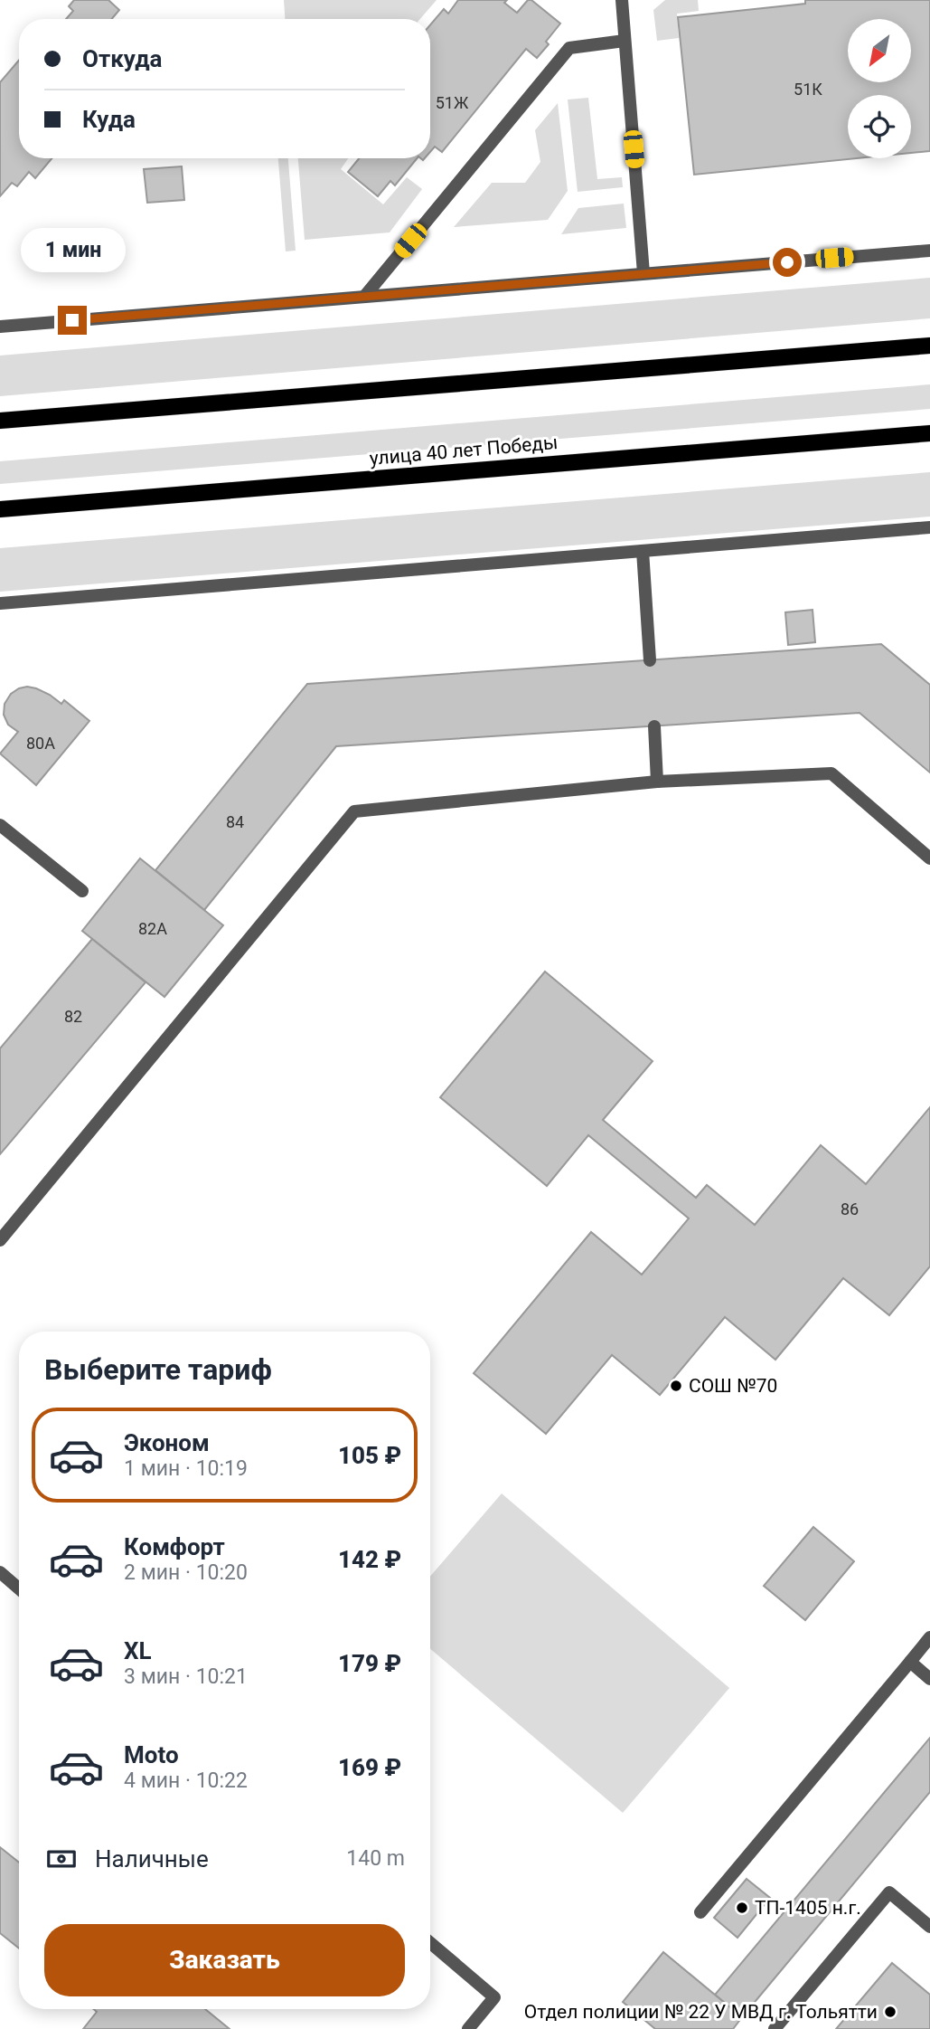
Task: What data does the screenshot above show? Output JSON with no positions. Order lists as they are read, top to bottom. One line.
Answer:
{"streets":{"main road":["улица 40 лет Победы"]},"places":["СОШ №70","ТП-1405 н.г.","Отдел полиции № 22 У МВД г. Тольятти"],"house_numbers":["51К","51Ж","80А","84","82А","82","86"],"north":"bottom left","page":{"banner":["Откуда","Куда"],"bubble":"1 мин","heading":"Выберите тариф","list":[{"name":"Эконом","note":"1 мин · 10:19","value":"105 ₽"},{"name":"Комфорт","note":"2 мин · 10:20","value":"142 ₽"},{"name":"XL","note":"3 мин · 10:21","value":"179 ₽"},{"name":"Moto","note":"4 мин · 10:22","value":"169 ₽"}],"pay":["Наличные","140 m"],"buttons":"Заказать"}}
